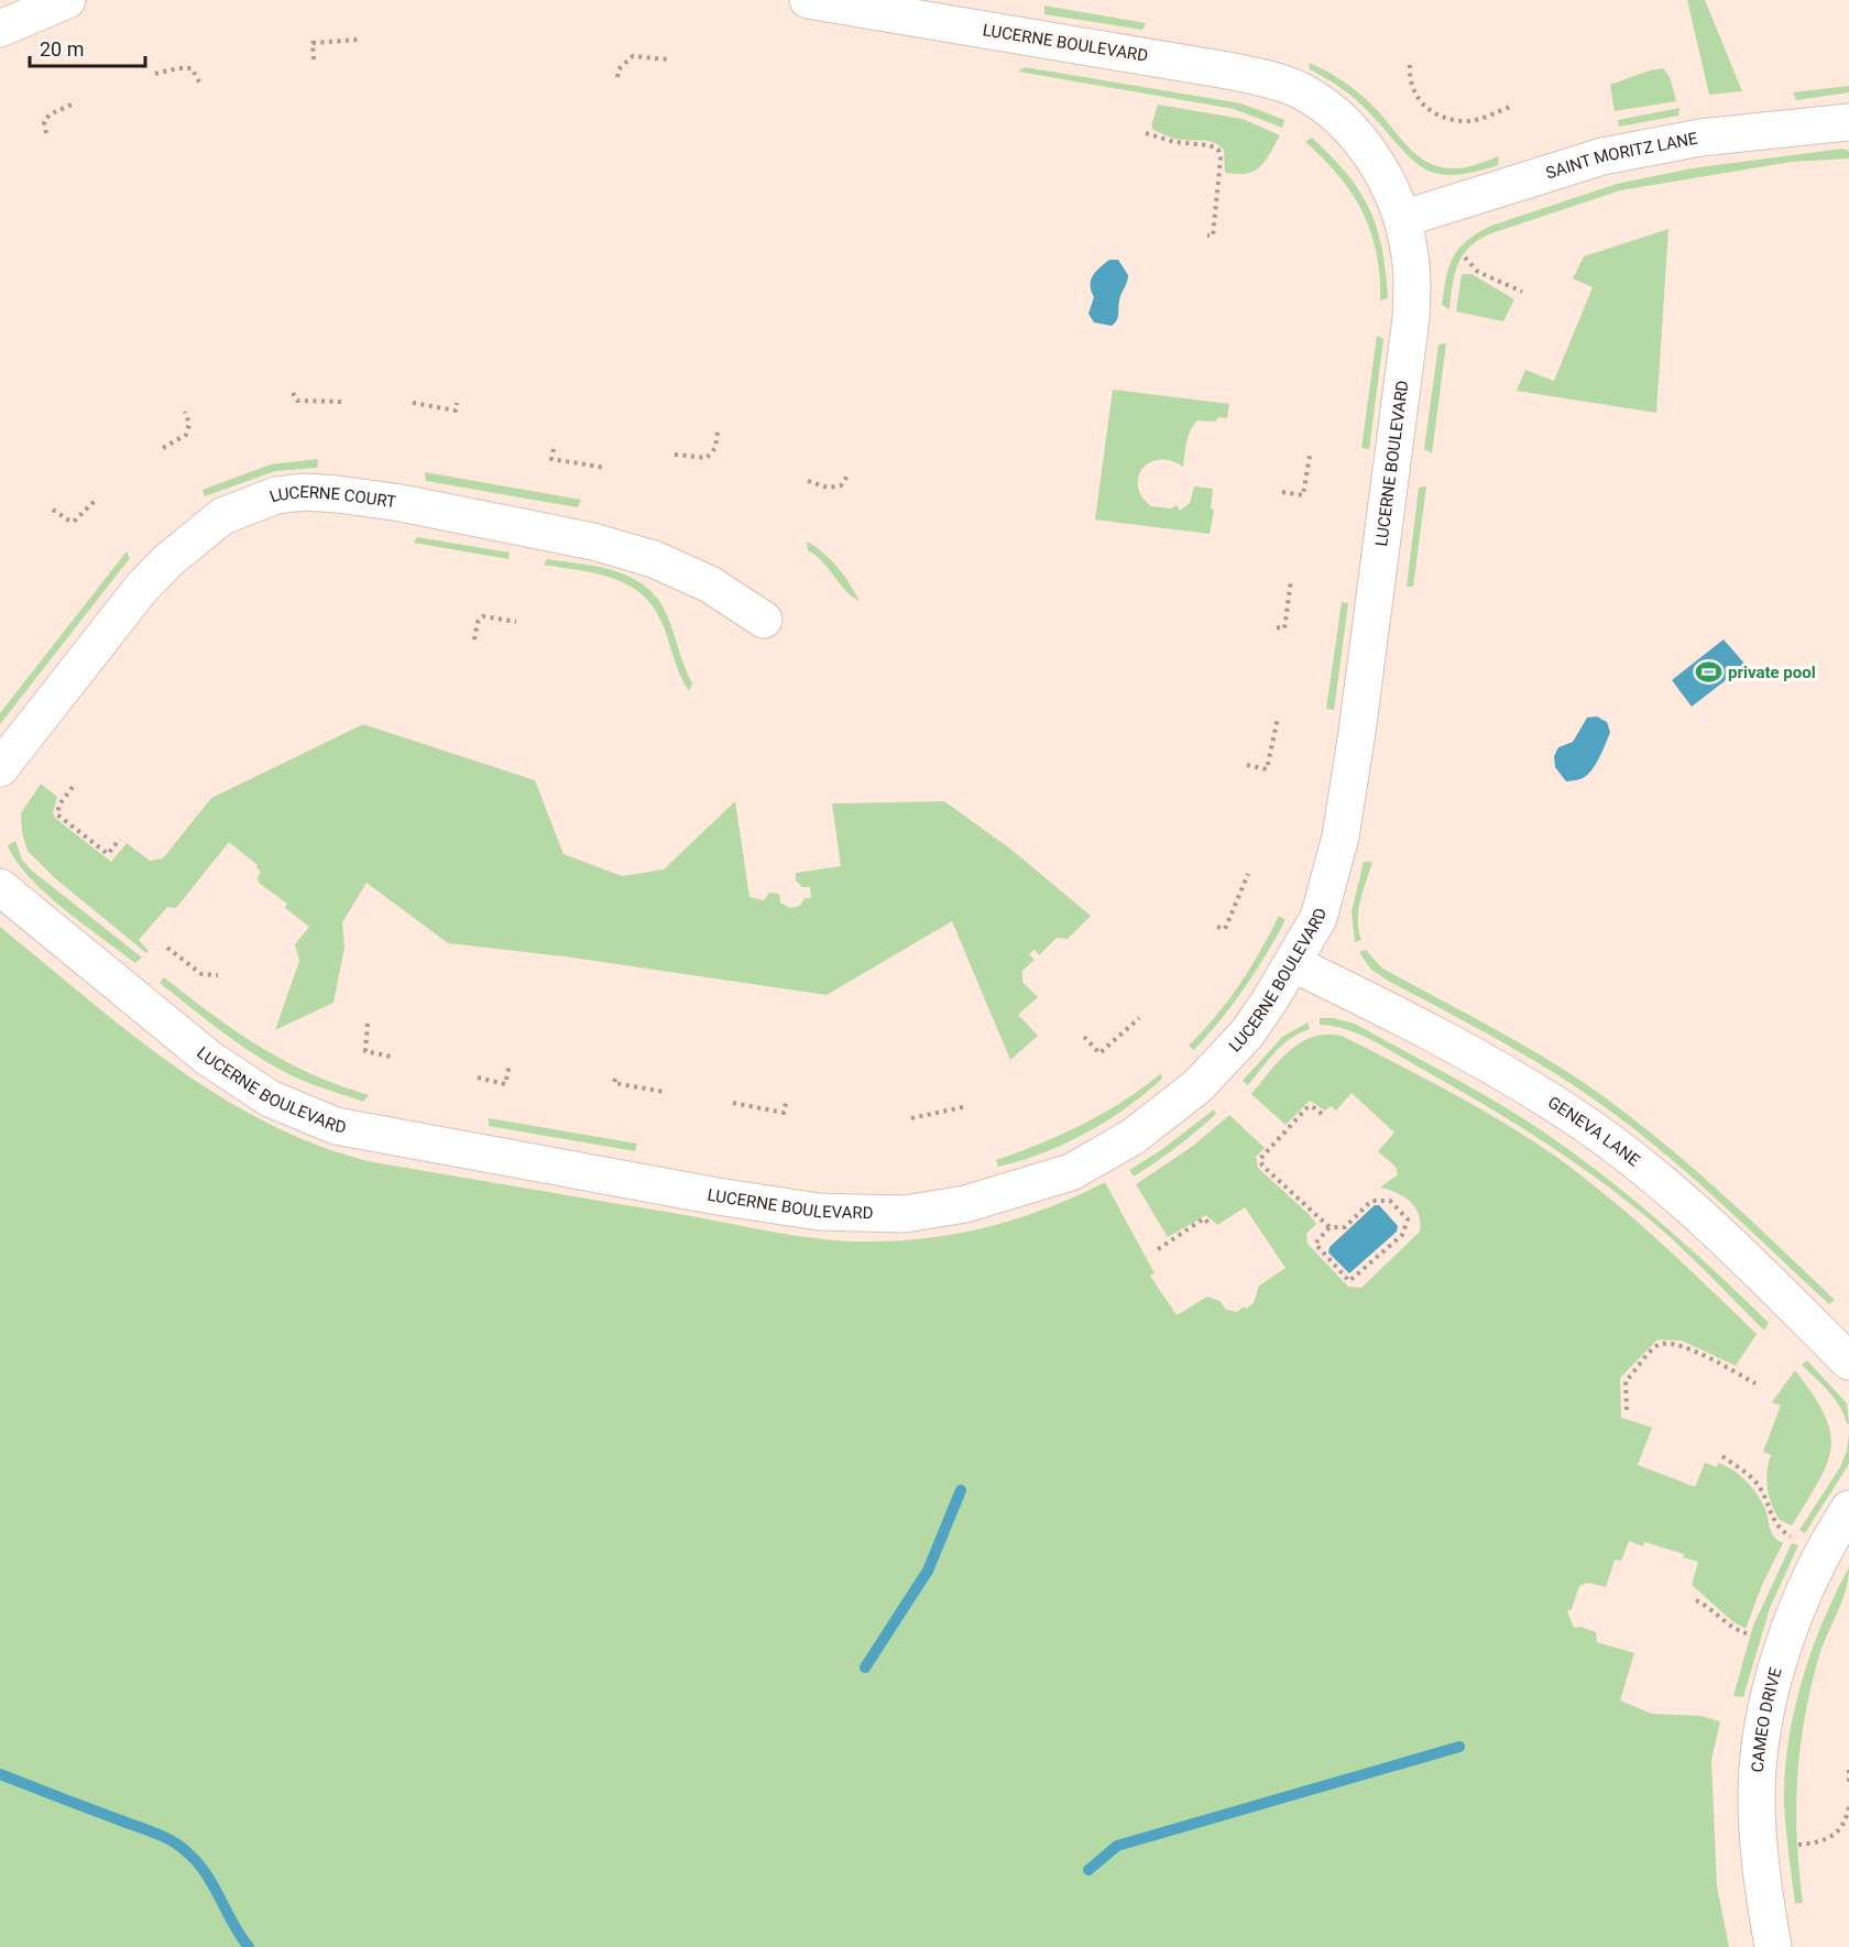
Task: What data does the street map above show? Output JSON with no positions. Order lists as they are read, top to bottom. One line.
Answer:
{"streets":{"street":["LUCERNE BOULEVARD","SAINT MORITZ LANE","LUCERNE COURT","GENEVA LANE","CAMEO DRIVE"]},"crossings":[["LUCERNE BOULEVARD","SAINT MORITZ LANE"],["LUCERNE BOULEVARD","GENEVA LANE"]],"places":{"sports":["private pool"]},"scale_bar":"20 m"}
